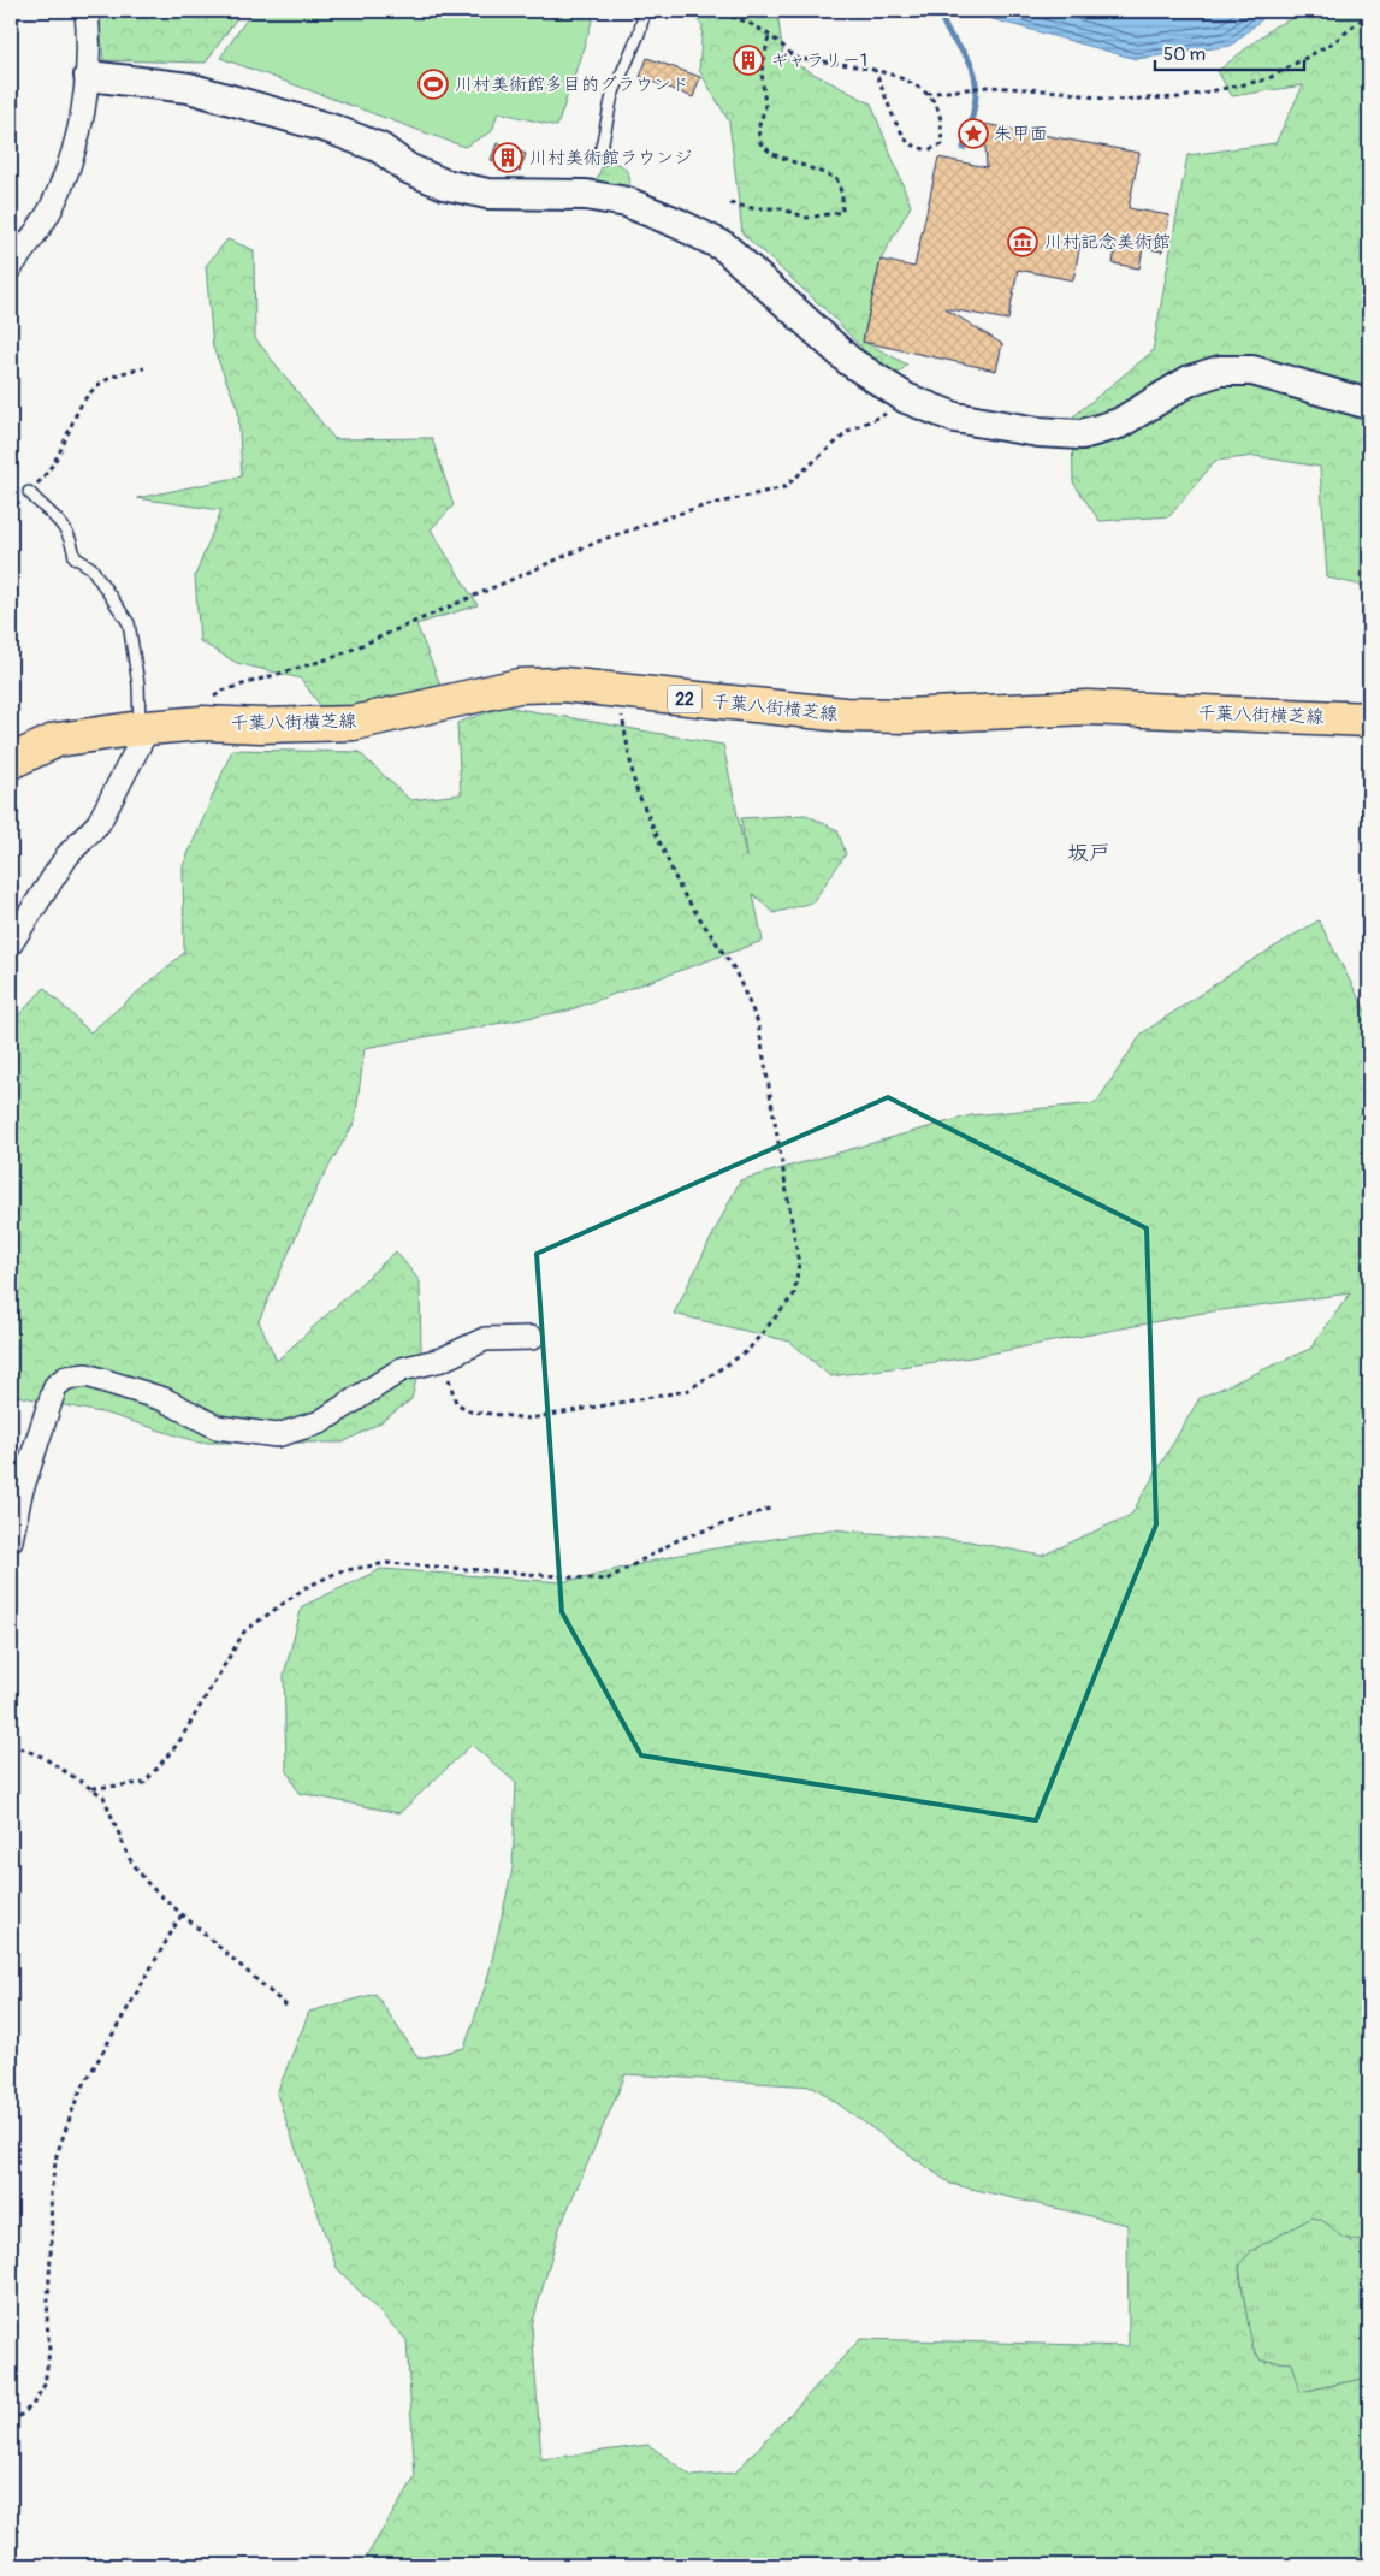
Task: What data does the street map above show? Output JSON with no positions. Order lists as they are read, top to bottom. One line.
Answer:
{"streets":{"main road":["22","千葉八街横芝線"]},"districts":["坂戸"],"places":{"building":["ギャラリー1","川村美術館ラウンジ"],"sports":["川村美術館多目的グラウンド"],"place":["朱甲面"],"museum":["川村記念美術館"]},"scale_bar":"50 m"}
